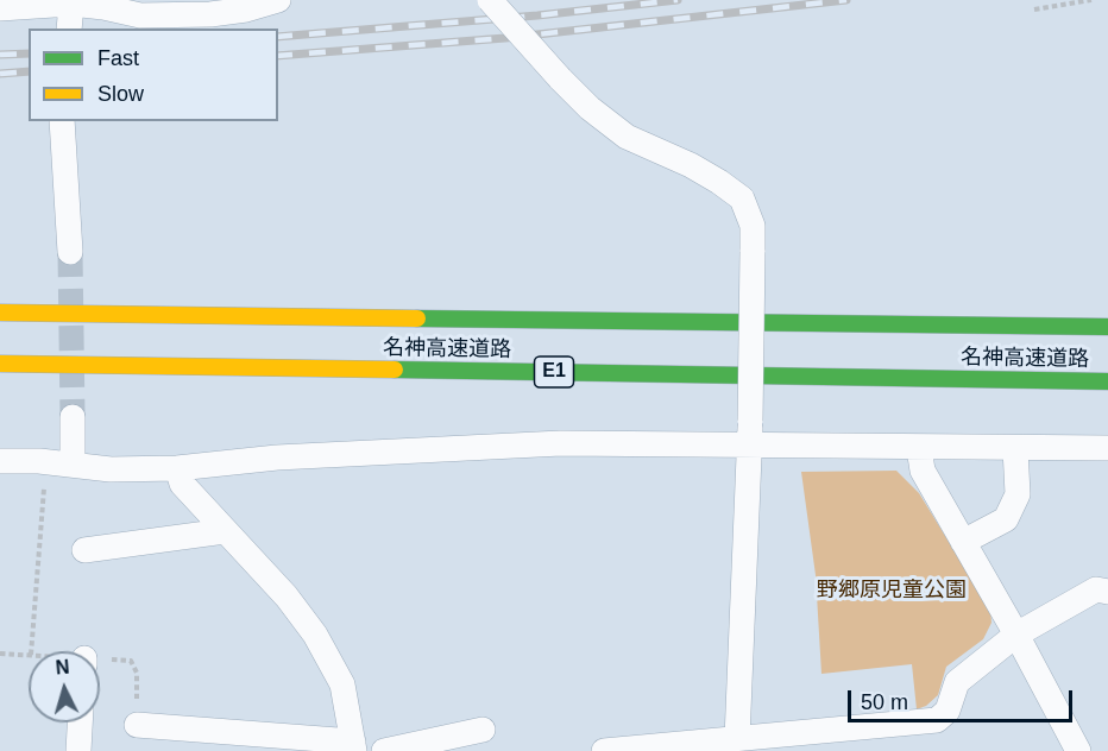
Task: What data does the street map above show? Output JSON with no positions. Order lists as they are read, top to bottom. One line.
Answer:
{"streets":{"highway":["名神高速道路","E1"]},"parks":["野郷原児童公園"],"legend":["Fast","Slow"],"scale_bar":"50 m","north":"top"}
